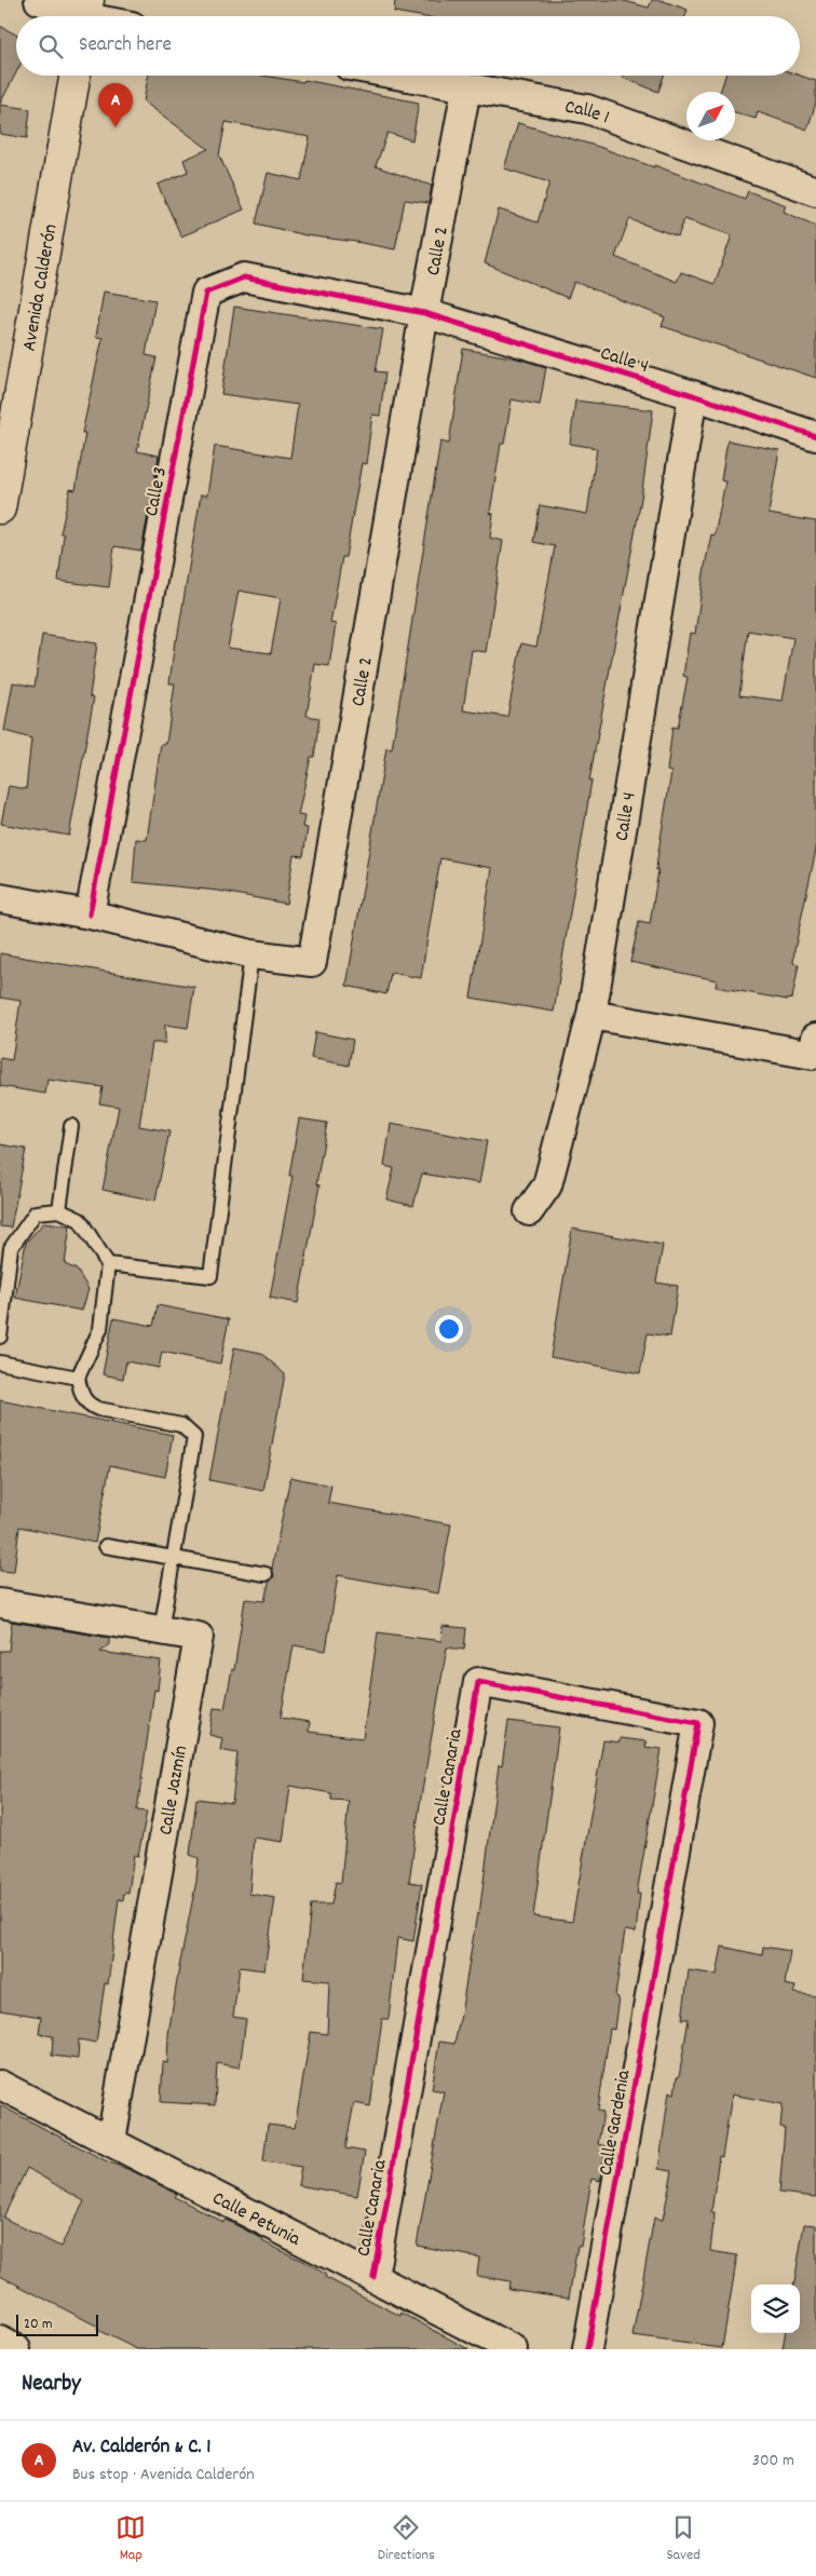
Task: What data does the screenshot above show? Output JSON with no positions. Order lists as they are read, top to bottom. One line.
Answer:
{"streets":{"street":["Calle 1","Calle 2","Avenida Calderón","Calle 4","Calle 3","Calle Canaria","Calle Jazmín","Calle Gardenia","Calle Petunia"]},"crossings":[["Calle 1","Calle 2"],["Calle 2","Calle 4"],["Calle 2","Calle 3"],["Calle 4","Calle 3"],["Calle Canaria","Calle Gardenia"],["Calle Canaria","Calle Petunia"],["Calle Jazmín","Calle Petunia"]],"scale_bar":"20 m","north":"top right","page":{"search":"Search here","pins":"A","scale":"20 m","heading":"Nearby","list":[{"mark":"A","name":"Av. Calderón & C. 1","note":"Bus stop · Avenida Calderón","value":"300 m"}],"nav":["Map","Directions","Saved"]}}
